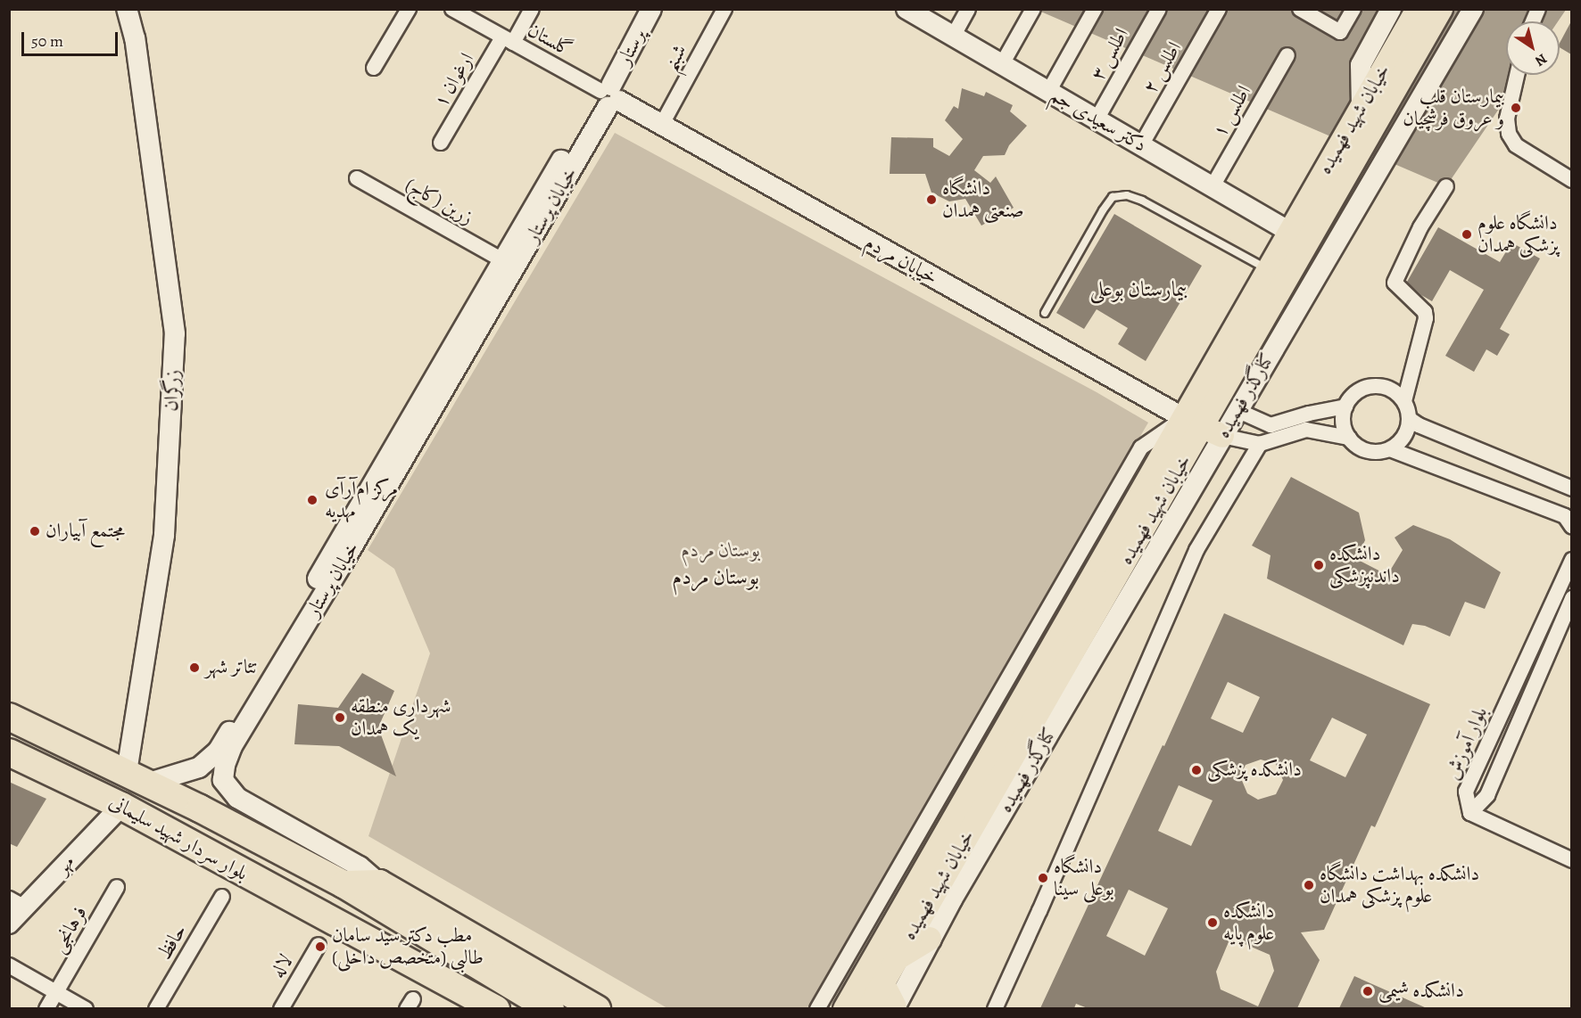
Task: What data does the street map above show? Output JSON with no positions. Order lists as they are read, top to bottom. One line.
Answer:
{"streets":{"highway":["بلوار سردار شهید سلیمانی"],"main road":["خیابان شهید فهمیده"],"street":["گلستان","پرستار","اطلس ۳","شبنم","اطلس ۲","ارغوان ۱","اطلس ۱","دکتر سعیدی جم","زرین (کاج)","خیابان پرستار","خیابان مردم","زرگران","کنارگذر فهمیده","بلوار آموزش","مهر","فرهانجی","حافظ","لاله"]},"crossings":[["گلستان","پرستار"],["گلستان","ارغوان ۱"],["گلستان","خیابان پرستار"],["گلستان","خیابان مردم"],["پرستار","خیابان پرستار"],["پرستار","خیابان مردم"],["اطلس ۳","دکتر سعیدی جم"],["شبنم","خیابان مردم"],["اطلس ۲","دکتر سعیدی جم"],["اطلس ۱","دکتر سعیدی جم"],["خیابان شهید فهمیده","دکتر سعیدی جم"],["خیابان شهید فهمیده","خیابان مردم"],["خیابان شهید فهمیده","کنارگذر فهمیده"],["زرین (کاج)","خیابان پرستار"],["خیابان پرستار","خیابان مردم"],["خیابان پرستار","زرگران"],["خیابان پرستار","بلوار سردار شهید سلیمانی"],["خیابان مردم","کنارگذر فهمیده"],["زرگران","بلوار سردار شهید سلیمانی"],["بلوار سردار شهید سلیمانی","مهر"]],"districts":["بیمارستان بوعلی","بوستان مردم"],"parks":["بوستان مردم"],"places":["بیمارستان قلب و عروق فرشچیان","دانشگاه صنعتی همدان","دانشگاه علوم پزشکی همدان","مرکز ام‌آر‌آی مهدیه","مجتمع آبیاران","دانشکده داندنپزشکی","تئاتر شهر","شهرداری منطقه یک همدان","دانشکده پزشکی","دانشگاه بوعلی سینا","دانشکده بهداشت دانشگاه علوم پزشکی همدان","دانشکده علوم پایه","مطب دکتر سید سامان طالبی (متخصص داخلی)","دانشکده شیمی"],"scale_bar":"50 m","north":"bottom right"}
